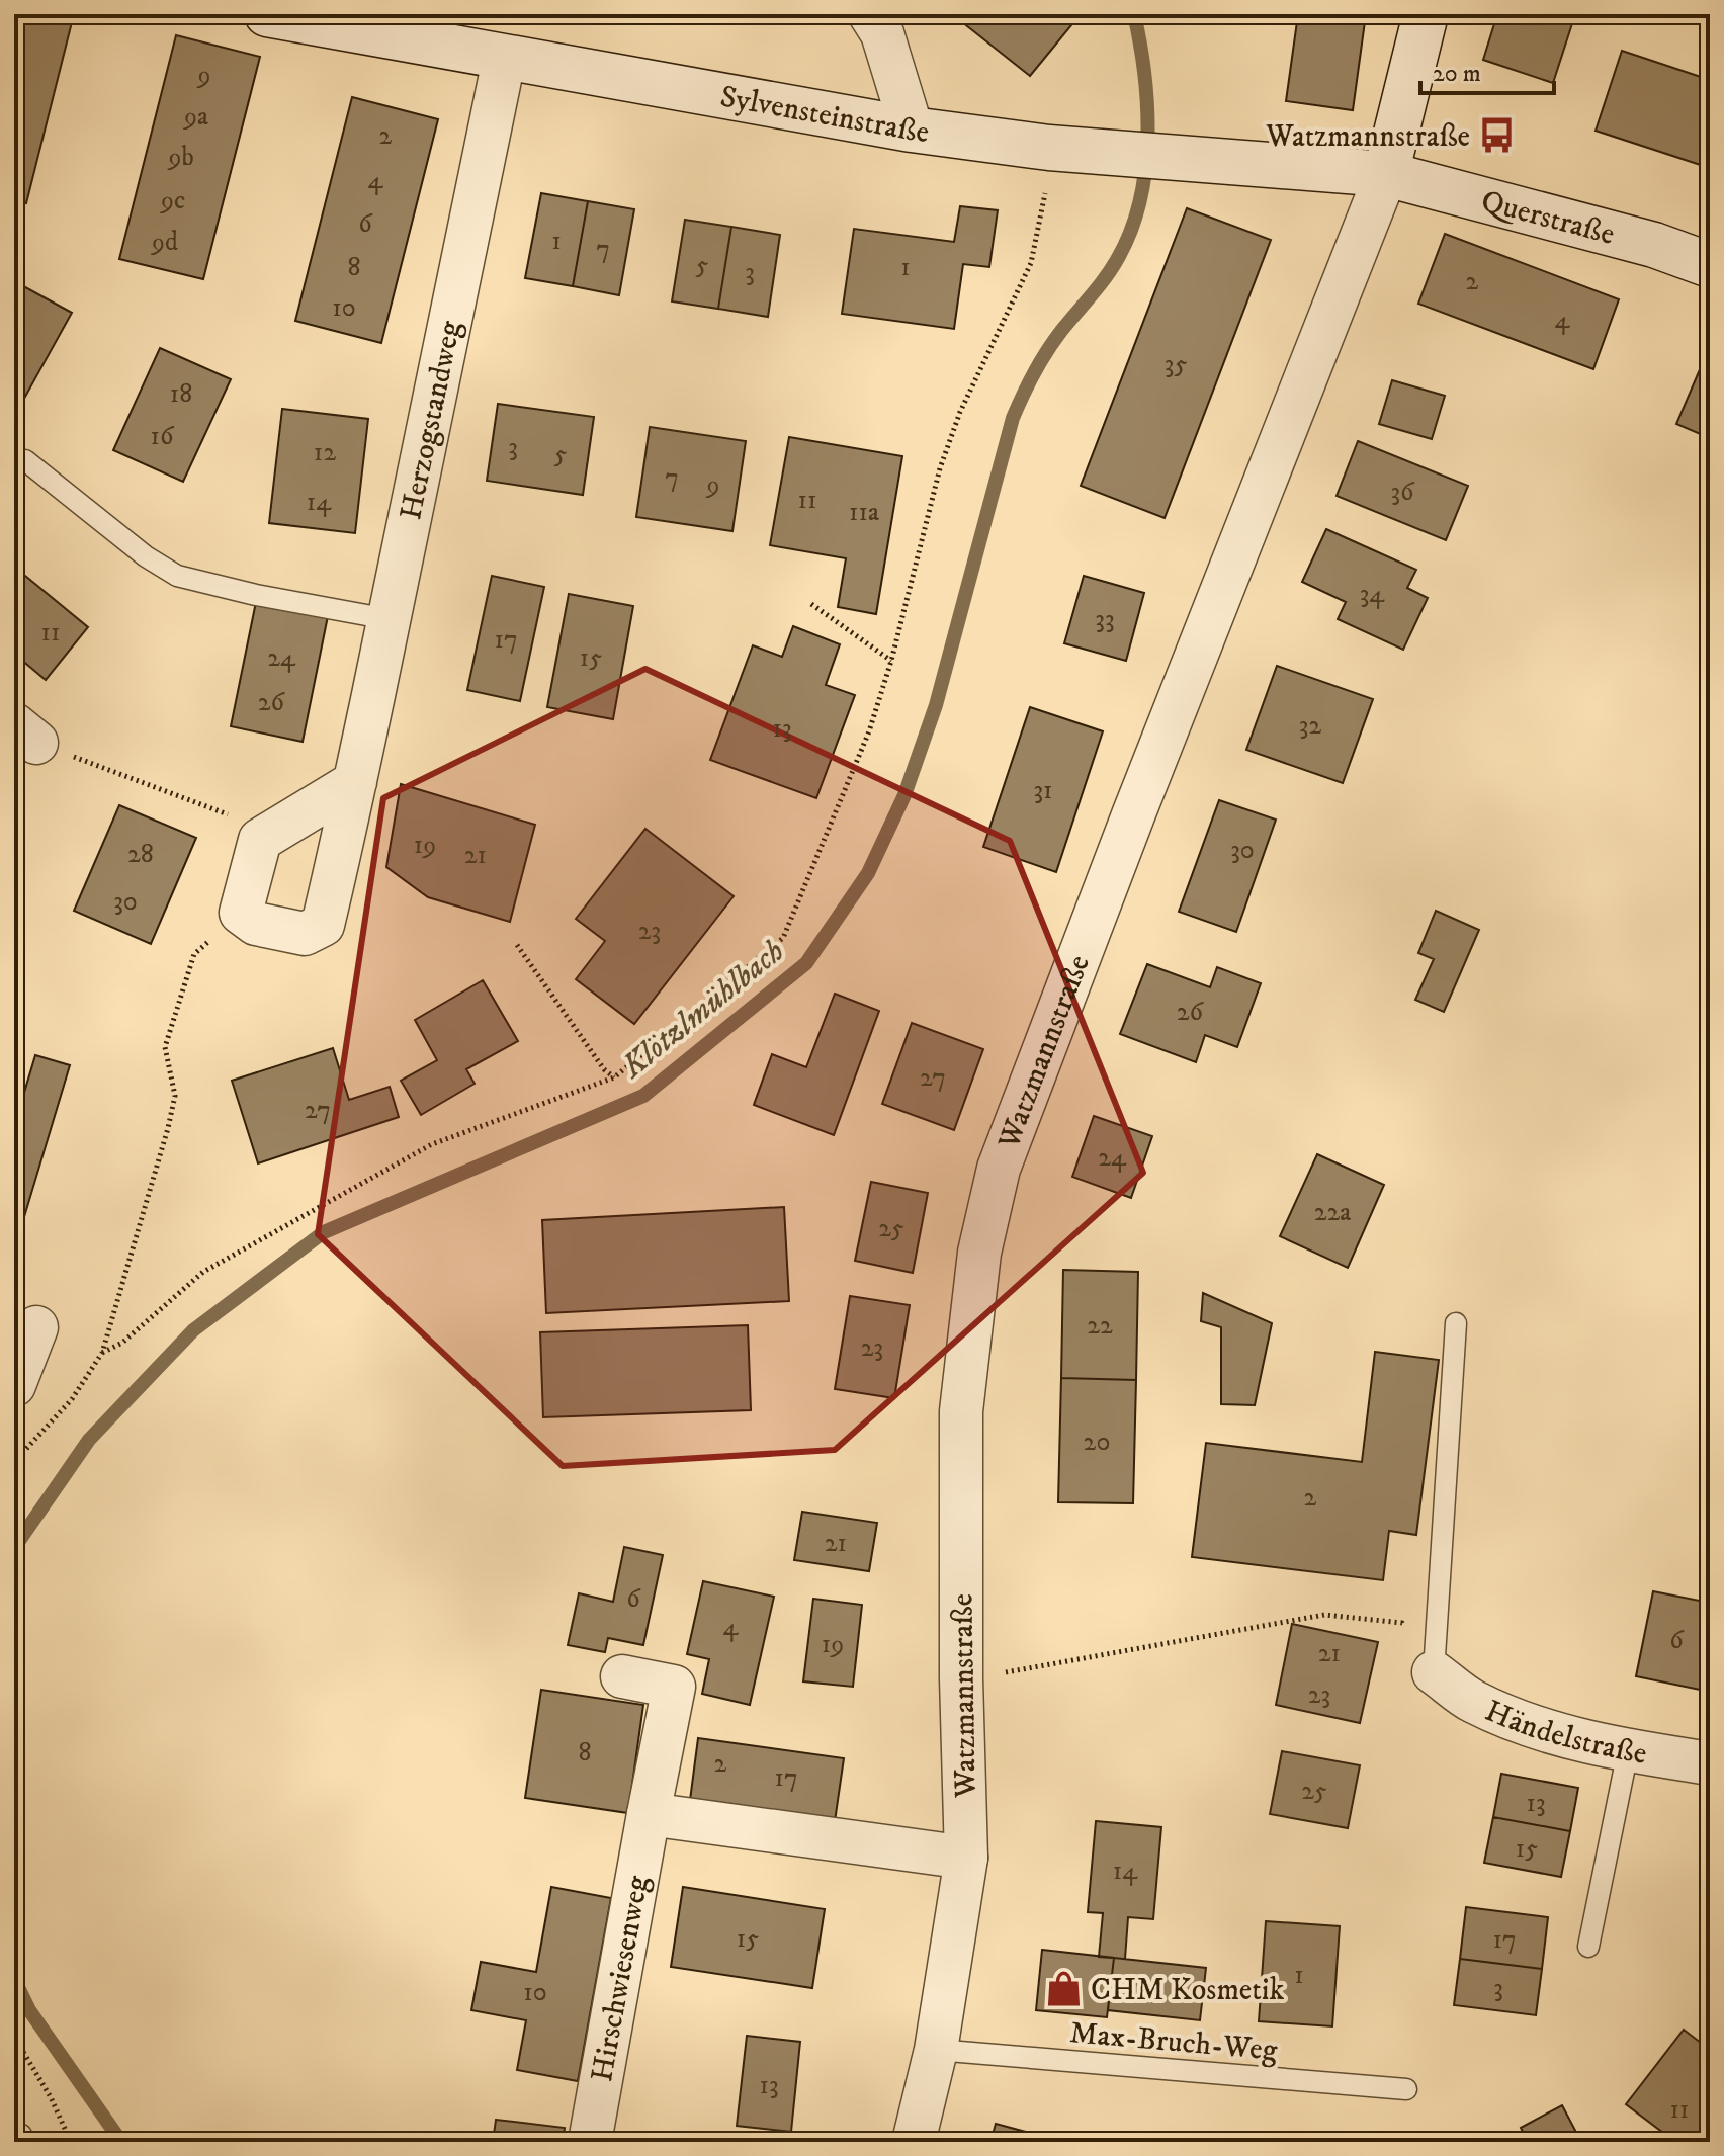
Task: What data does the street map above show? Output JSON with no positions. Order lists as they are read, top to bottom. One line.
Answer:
{"streets":{"street":["Sylvensteinstraße","Querstraße","Herzogstandweg","Watzmannstraße","Händelstraße","Hirschwiesenweg"],"lane":["Max-Bruch-Weg"]},"crossings":[["Sylvensteinstraße","Querstraße"],["Sylvensteinstraße","Herzogstandweg"],["Sylvensteinstraße","Watzmannstraße"],["Querstraße","Watzmannstraße"],["Watzmannstraße","Max-Bruch-Weg"]],"water":["Klötzlmühlbach"],"places":{"bus stop":["Watzmannstraße"],"shop":["CHM Kosmetik"]},"house_numbers":["9","9a","2","9b","4","9c","6","1","9d","7","5","8","1","3","2","10","4","35","18","16","3","12","5","7","9","36","11","14","11a","34","33","11","17","24","15","26","32","13","31","19","30","28","21","30","23","26","27","27","24","22a","25","22","23","20","2","21","6","4","6","19","21","23","8","2","17","25","13","15","14","15","17","1","3","10","13","11"],"scale_bar":"20 m"}
